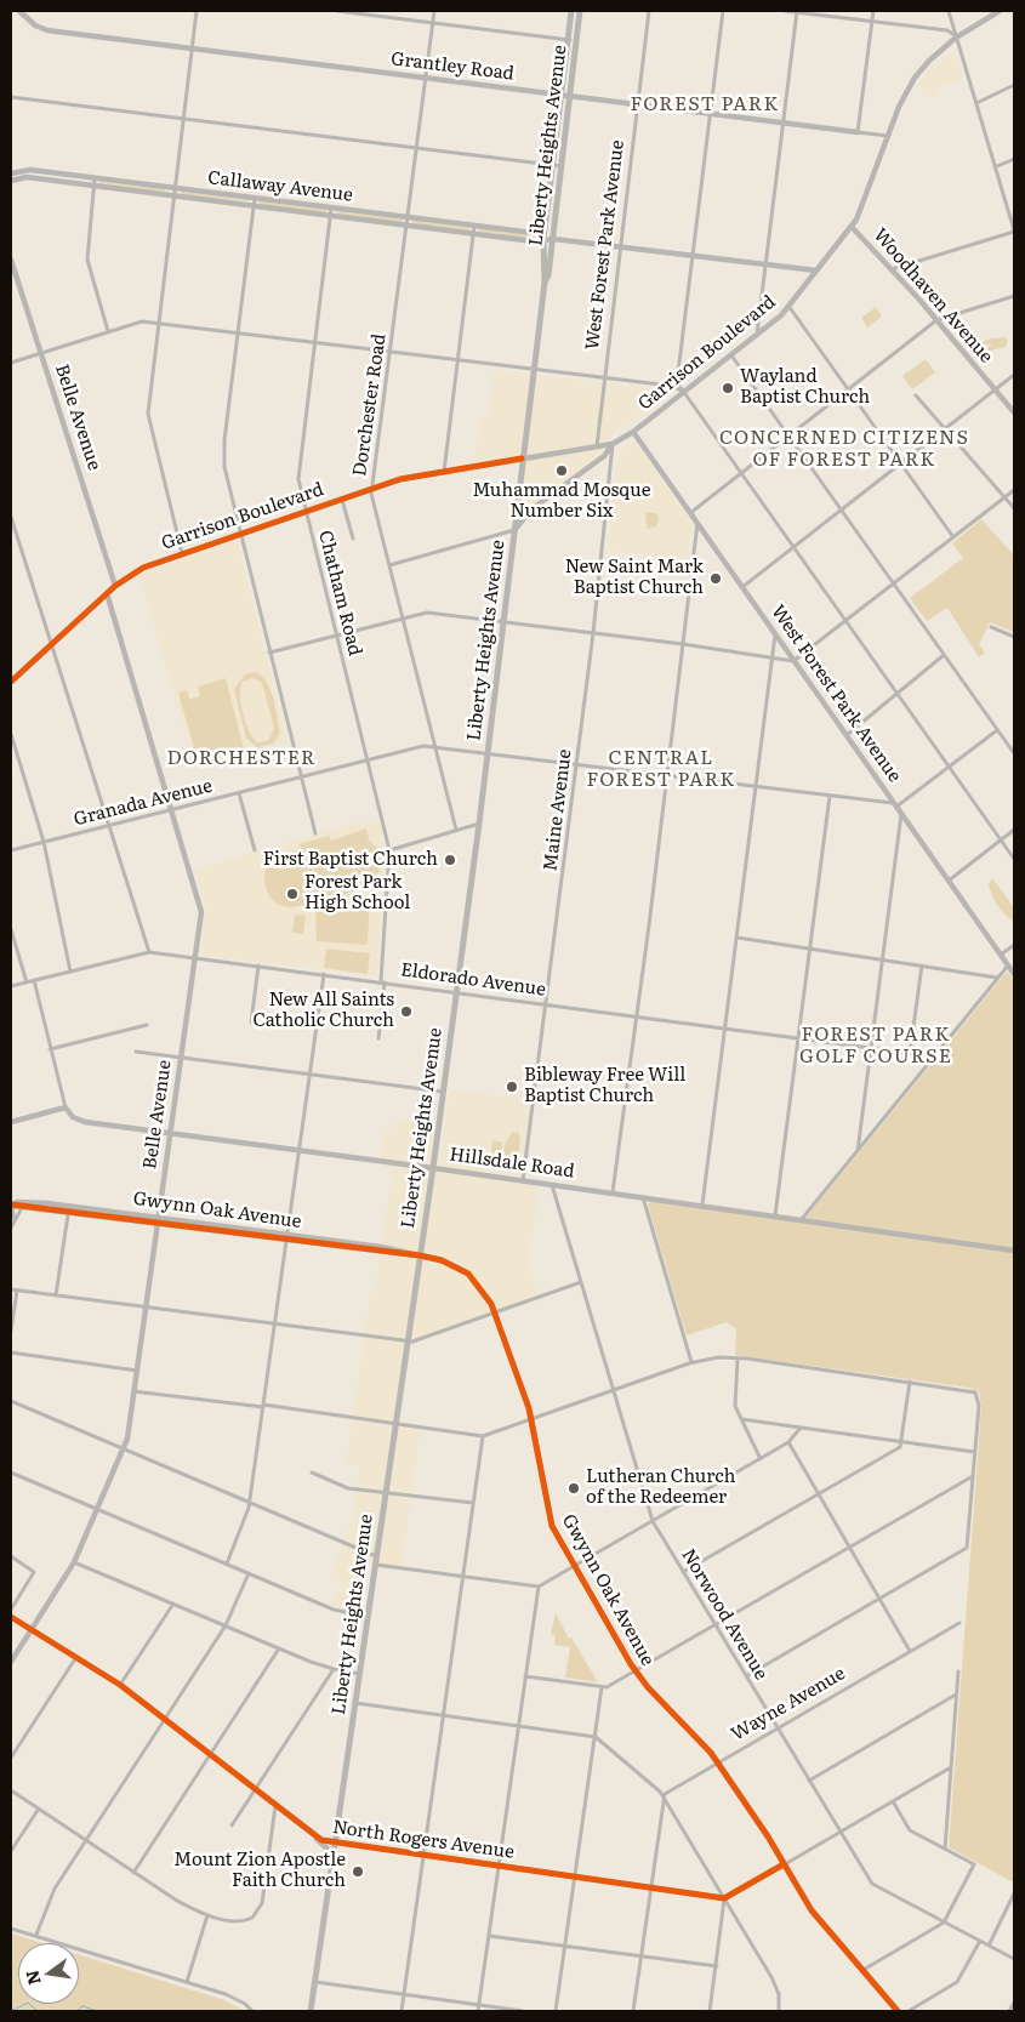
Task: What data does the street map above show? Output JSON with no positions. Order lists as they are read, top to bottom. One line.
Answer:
{"streets":{"main road":["Liberty Heights Avenue"],"street":["Grantley Road","Callaway Avenue","West Forest Park Avenue","Woodhaven Avenue","Garrison Boulevard","Dorchester Road","Belle Avenue","Chatham Road","Granada Avenue","Maine Avenue","Eldorado Avenue","Hillsdale Road","Gwynn Oak Avenue","Norwood Avenue","Wayne Avenue","North Rogers Avenue"]},"crossings":[["Grantley Road","Liberty Heights Avenue"],["Grantley Road","West Forest Park Avenue"],["Grantley Road","Garrison Boulevard"],["Grantley Road","Dorchester Road"],["Liberty Heights Avenue","Callaway Avenue"],["Liberty Heights Avenue","Garrison Boulevard"],["Liberty Heights Avenue","Granada Avenue"],["Liberty Heights Avenue","Eldorado Avenue"],["Liberty Heights Avenue","Hillsdale Road"],["Liberty Heights Avenue","Gwynn Oak Avenue"],["Liberty Heights Avenue","North Rogers Avenue"],["Callaway Avenue","West Forest Park Avenue"],["Callaway Avenue","Garrison Boulevard"],["Callaway Avenue","Dorchester Road"],["Callaway Avenue","Chatham Road"],["West Forest Park Avenue","Garrison Boulevard"],["West Forest Park Avenue","Granada Avenue"],["Woodhaven Avenue","Garrison Boulevard"],["Garrison Boulevard","Dorchester Road"],["Garrison Boulevard","Belle Avenue"],["Garrison Boulevard","Chatham Road"],["Garrison Boulevard","Maine Avenue"],["Dorchester Road","Granada Avenue"],["Belle Avenue","Granada Avenue"],["Belle Avenue","Eldorado Avenue"],["Belle Avenue","Hillsdale Road"],["Belle Avenue","Gwynn Oak Avenue"],["Belle Avenue","North Rogers Avenue"],["Chatham Road","Granada Avenue"],["Chatham Road","Eldorado Avenue"],["Granada Avenue","Maine Avenue"],["Maine Avenue","Eldorado Avenue"],["Maine Avenue","Hillsdale Road"],["Hillsdale Road","Norwood Avenue"],["Gwynn Oak Avenue","Wayne Avenue"],["Norwood Avenue","Wayne Avenue"]],"districts":["FOREST PARK","CONCERNED CITIZENS OF FOREST PARK","DORCHESTER","CENTRAL FOREST PARK","FOREST PARK GOLF COURSE"],"places":["Wayland Baptist Church","Muhammad Mosque Number Six","New Saint Mark Baptist Church","First Baptist Church","Forest Park High School","New All Saints Catholic Church","Bibleway Free Will Baptist Church","Lutheran Church of the Redeemer","Mount Zion Apostle Faith Church"],"north":"left"}
